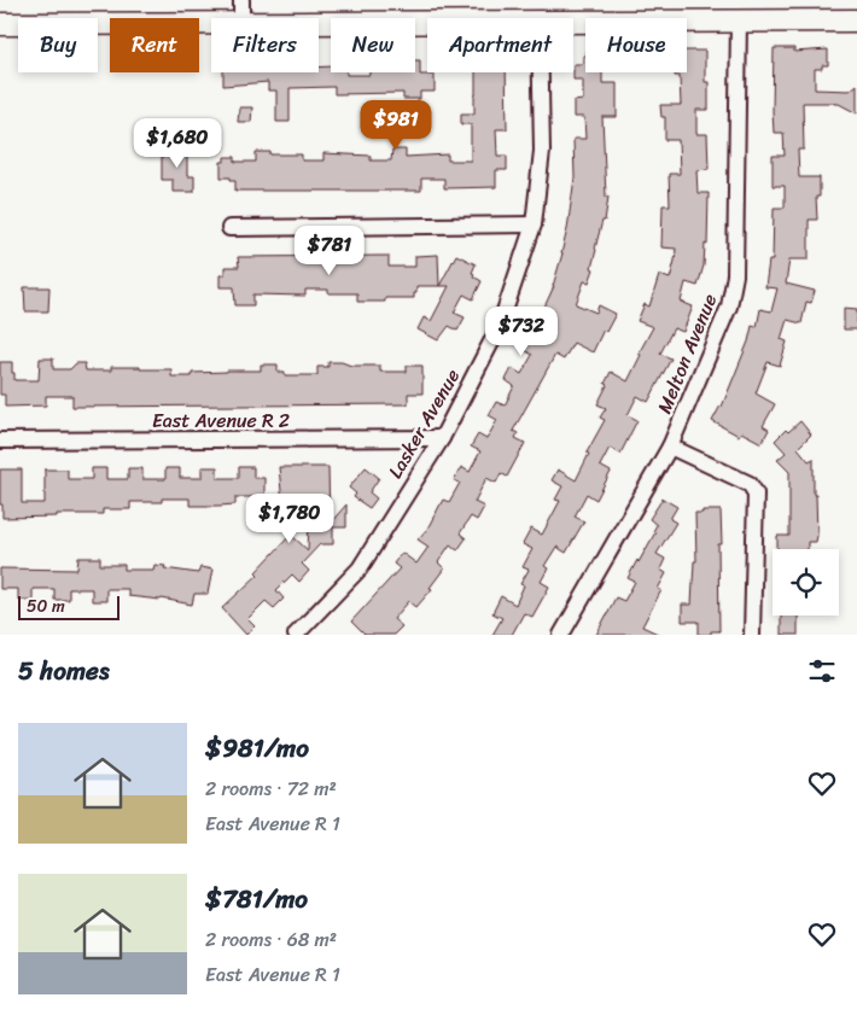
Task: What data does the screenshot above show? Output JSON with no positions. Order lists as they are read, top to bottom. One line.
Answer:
{"streets":{"street":["Melton Avenue","East Avenue R 2","Lasker Avenue"]},"crossings":[["East Avenue R 2","Lasker Avenue"]],"scale_bar":"50 m","page":{"chip":["Buy","Rent","Filters","New","Apartment","House"],"price":["$981","$1,680","$781","$732","$1,780"],"scale":"50 m","heading":"5 homes","list":[{"name":"$981/mo","note":"2 rooms · 72 m² · East Avenue R 1"},{"name":"$781/mo","note":"2 rooms · 68 m² · East Avenue R 1"}]}}
